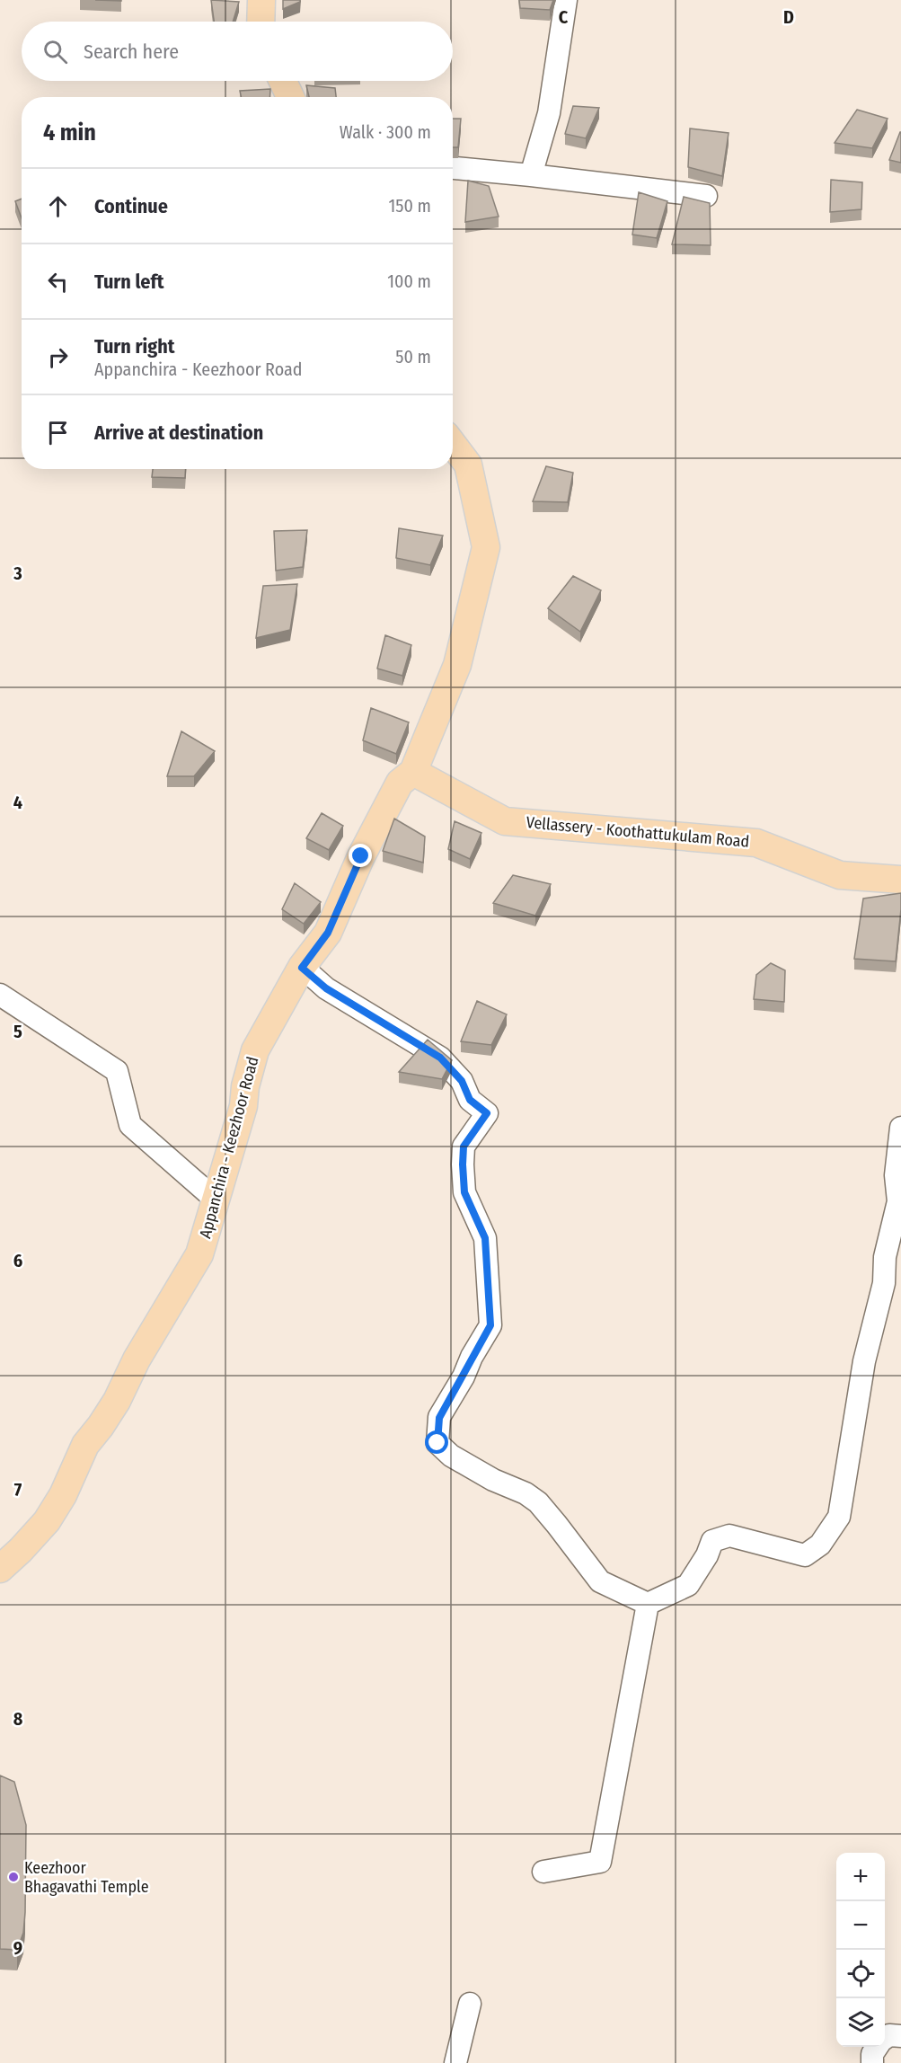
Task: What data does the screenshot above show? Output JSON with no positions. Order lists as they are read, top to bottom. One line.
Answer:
{"streets":{"main road":["Vellassery - Koothattukulam Road","Appanchira - Keezhoor Road"]},"crossings":[["Vellassery - Koothattukulam Road","Appanchira - Keezhoor Road"]],"places":["Keezhoor Bhagavathi Temple"],"page":{"search":"Search here","heading":["4 min","Walk · 300 m"],"list":[["Continue","150 m"],["Turn left","100 m"],["Turn right","Appanchira - Keezhoor Road","50 m"],"Arrive at destination"],"map_buttons":["+","−"]},"grid":{"columns":["C","D"],"rows":["3","4","5","6","7","8","9"]}}
